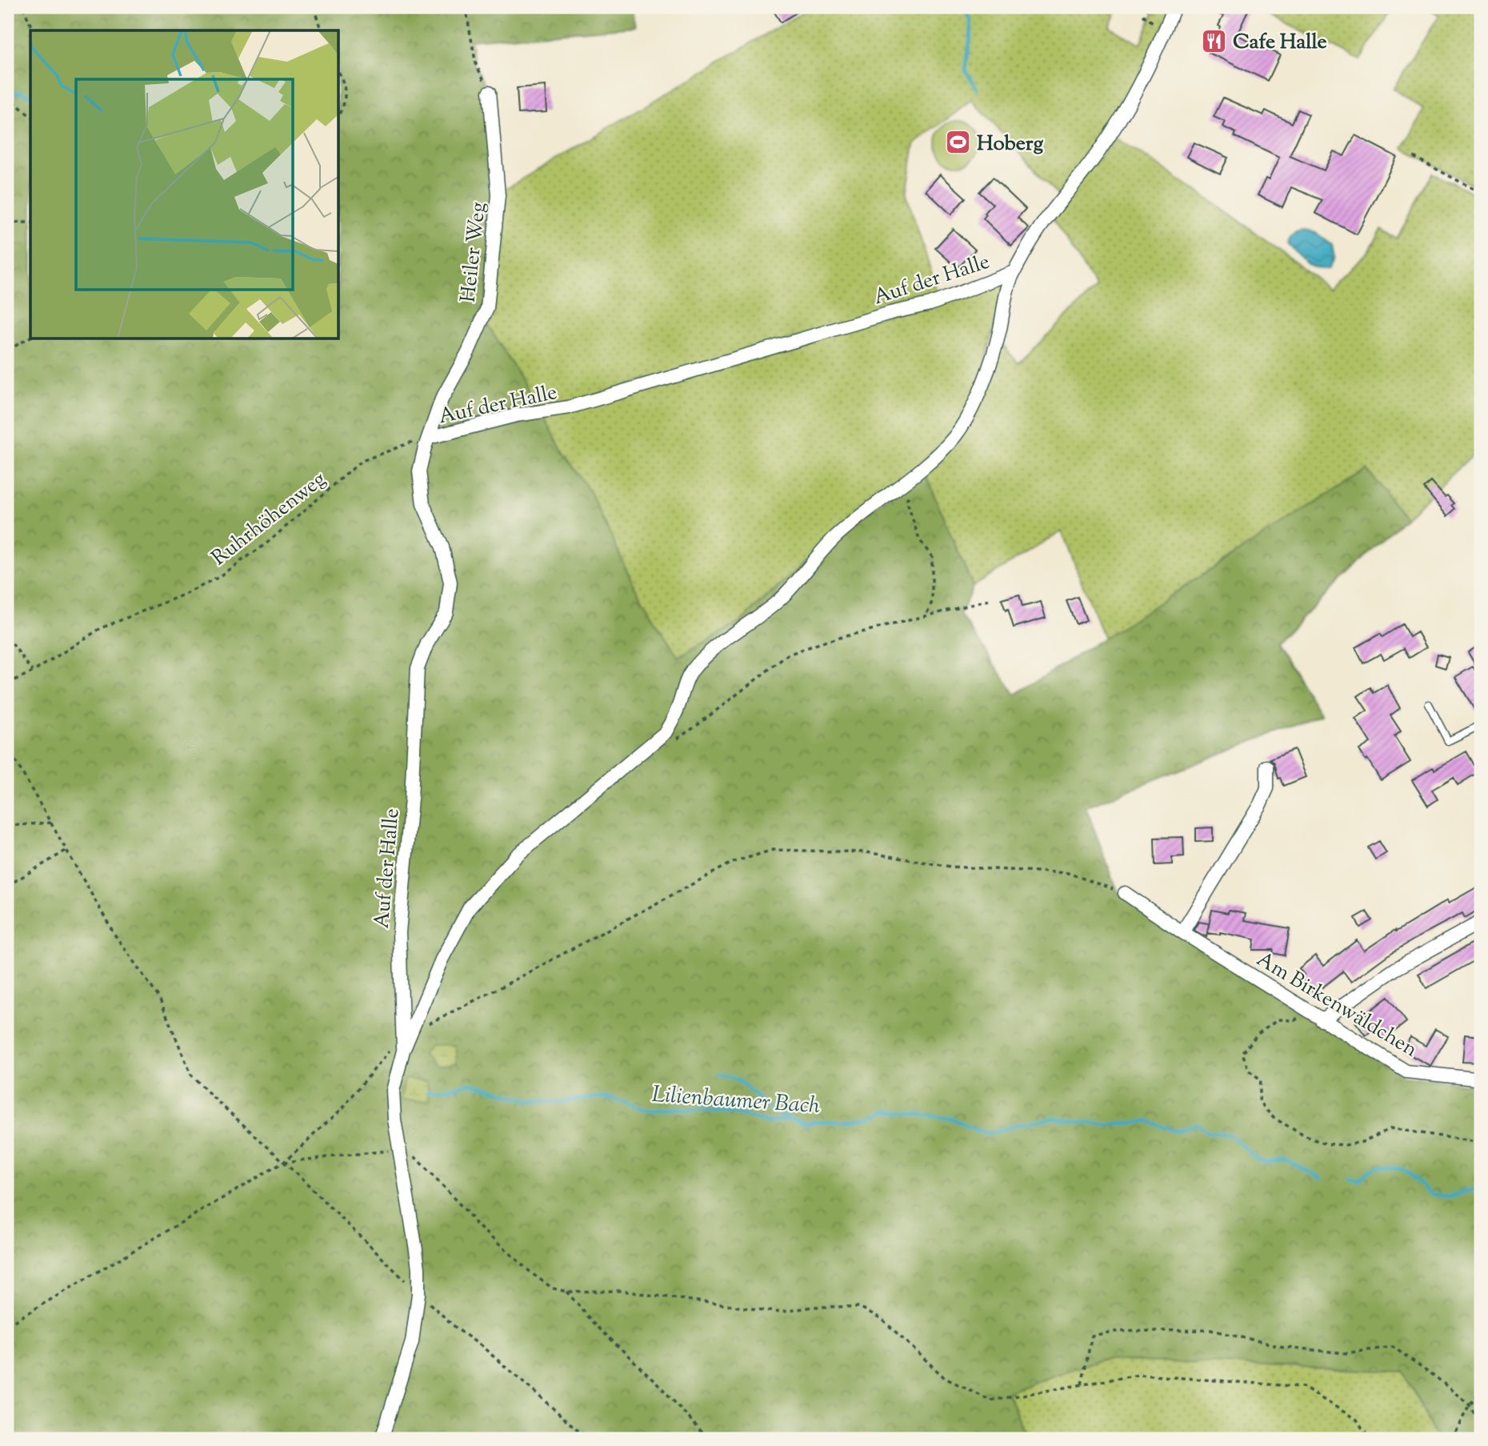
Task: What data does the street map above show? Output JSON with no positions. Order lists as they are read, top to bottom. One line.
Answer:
{"streets":{"street":["Heiler Weg","Auf der Halle","Am Birkenwäldchen"],"path":["Ruhrhöhenweg"]},"crossings":[["Heiler Weg","Auf der Halle"],["Heiler Weg","Ruhrhöhenweg"],["Auf der Halle","Ruhrhöhenweg"]],"water":["Lilienbaumer Bach"],"places":{"restaurant":["Cafe Halle"],"sports":["Hoberg"]}}
